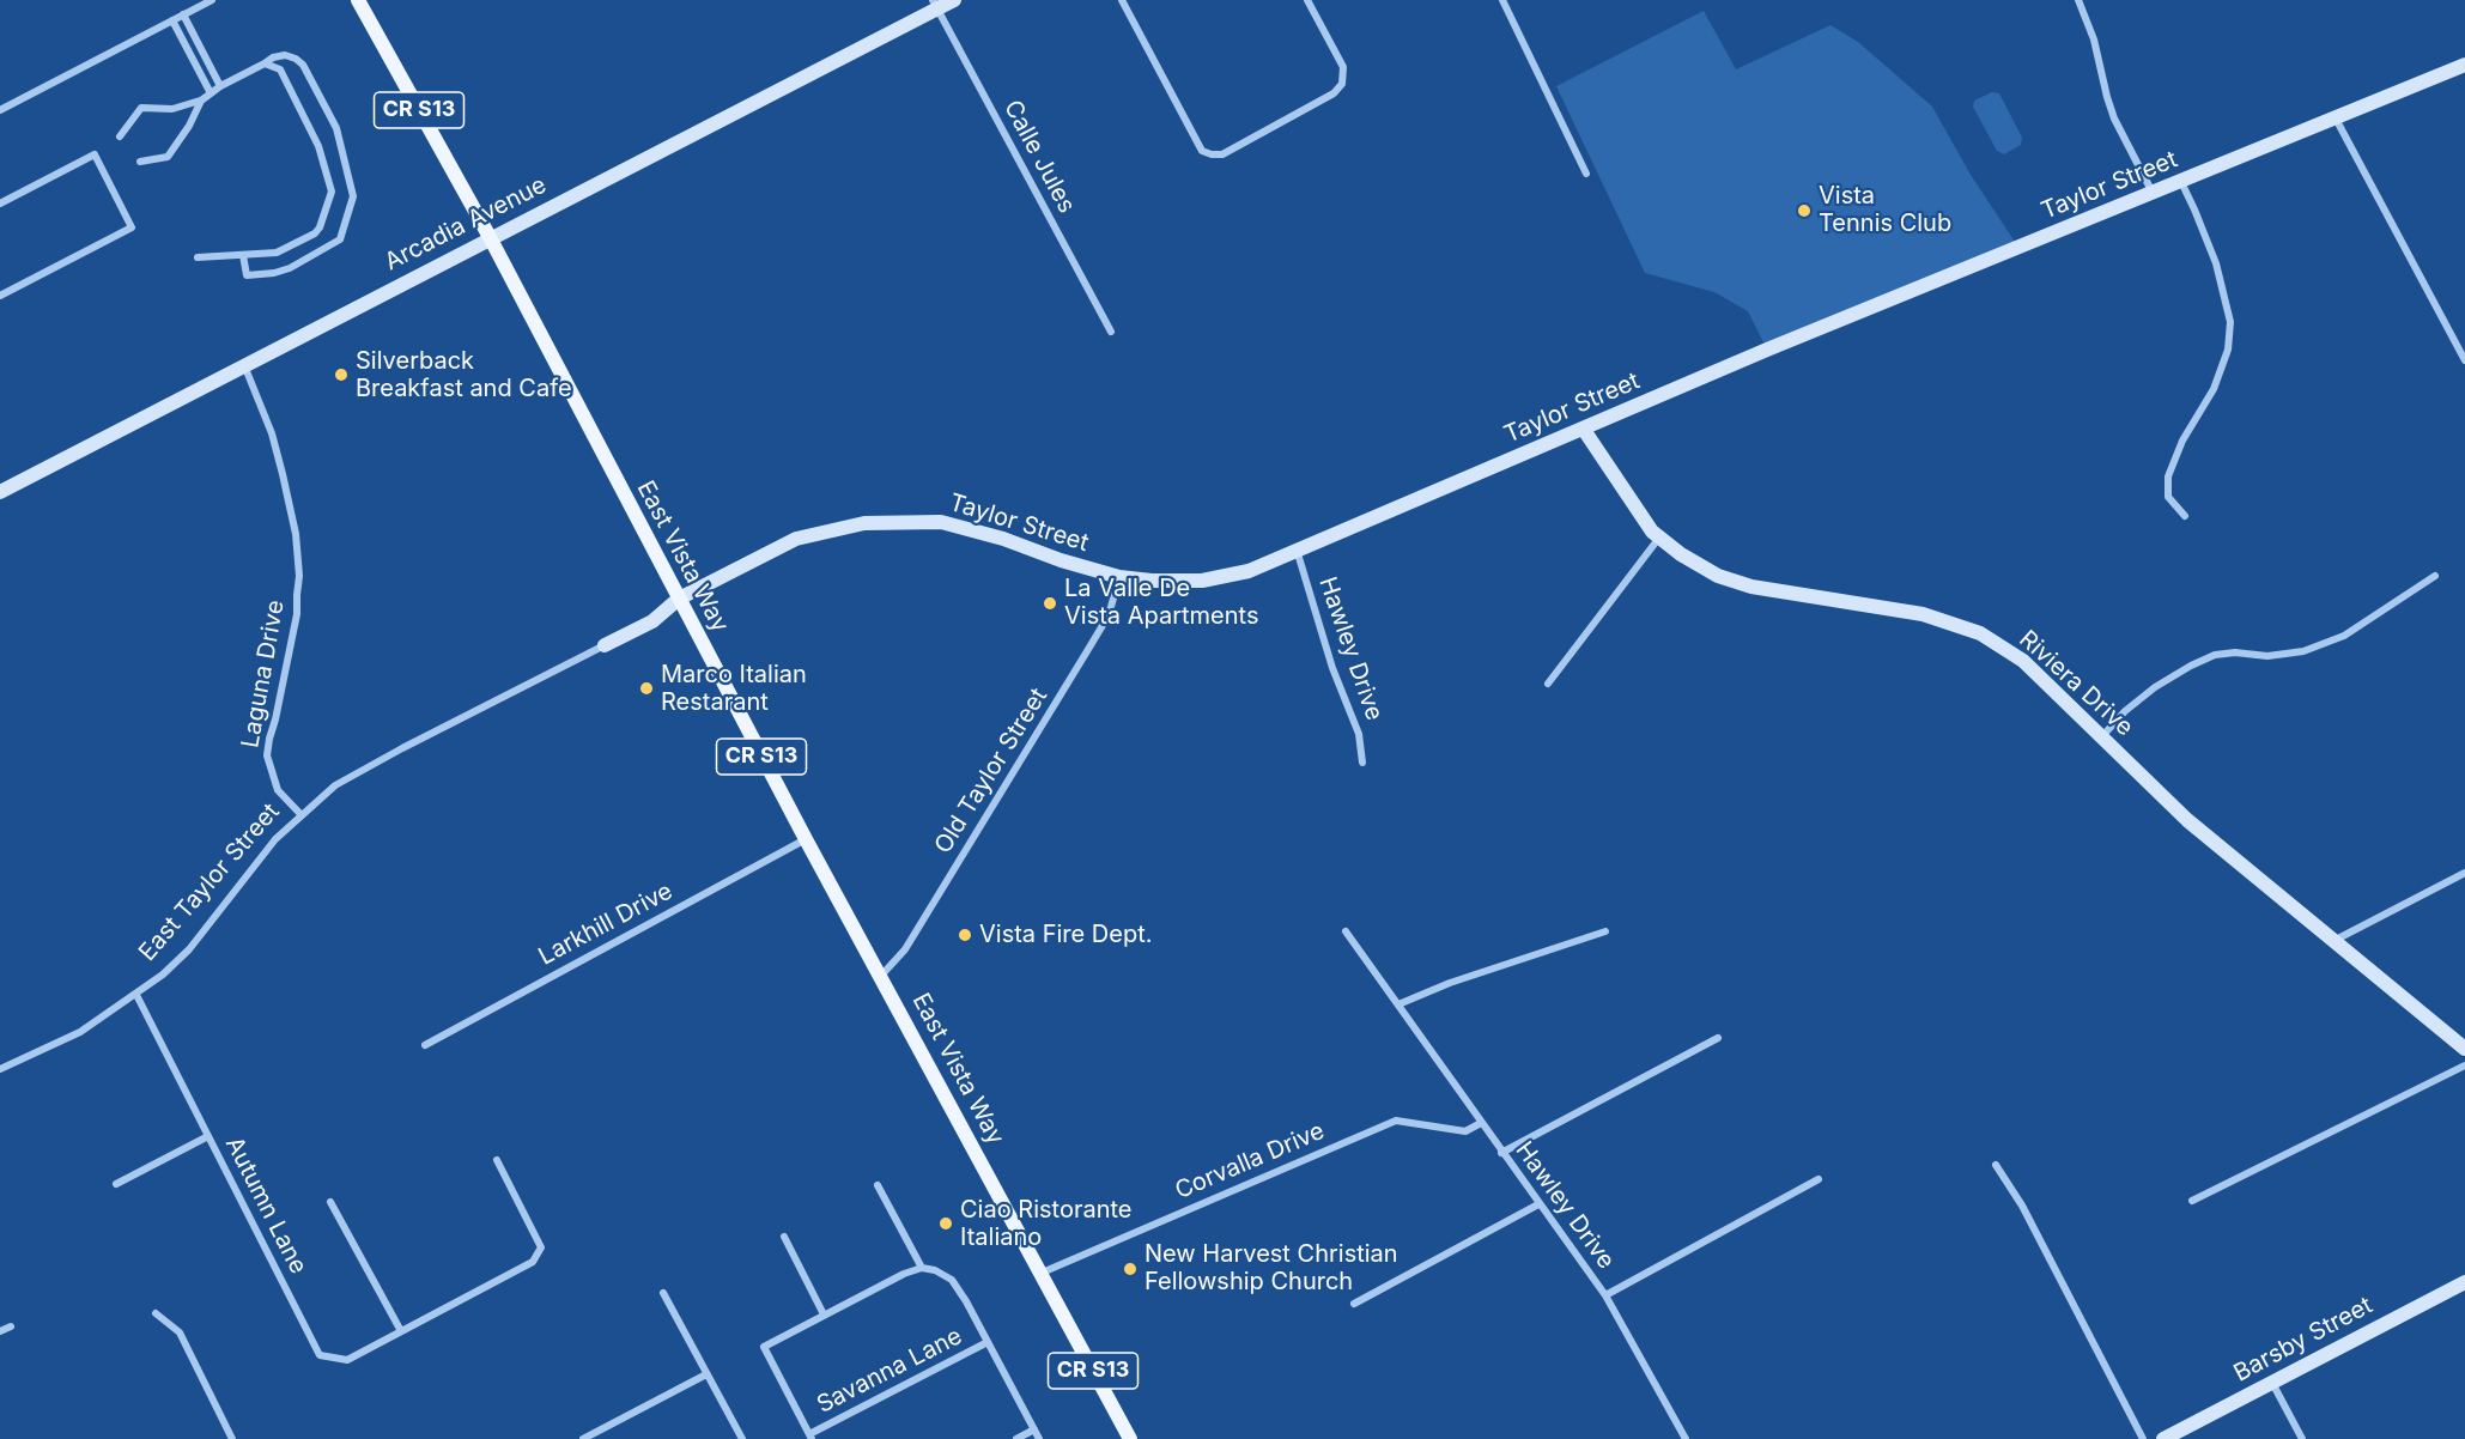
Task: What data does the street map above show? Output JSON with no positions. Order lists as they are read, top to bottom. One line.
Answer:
{"streets":{"main road":["CR S13","East Vista Way"],"street":["Calle Jules","Taylor Street","Arcadia Avenue","Hawley Drive","Laguna Drive","Riviera Drive","Old Taylor Street","East Taylor Street","Larkhill Drive","Corvalla Drive","Autumn Lane","Barsby Street","Savanna Lane"]},"crossings":[["Calle Jules","Arcadia Avenue"],["Taylor Street","East Vista Way"],["Taylor Street","Hawley Drive"],["Taylor Street","Riviera Drive"],["Taylor Street","Old Taylor Street"],["Taylor Street","East Taylor Street"],["Arcadia Avenue","East Vista Way"],["Arcadia Avenue","Laguna Drive"],["East Vista Way","Old Taylor Street"],["East Vista Way","East Taylor Street"],["East Vista Way","Larkhill Drive"],["East Vista Way","Corvalla Drive"],["Hawley Drive","Corvalla Drive"],["Laguna Drive","East Taylor Street"],["East Taylor Street","Autumn Lane"]],"places":["Vista Tennis Club","Silverback Breakfast and Cafe","La Valle De Vista Apartments","Marco Italian Restarant","Vista Fire Dept.","Ciao Ristorante Italiano","New Harvest Christian Fellowship Church"]}
